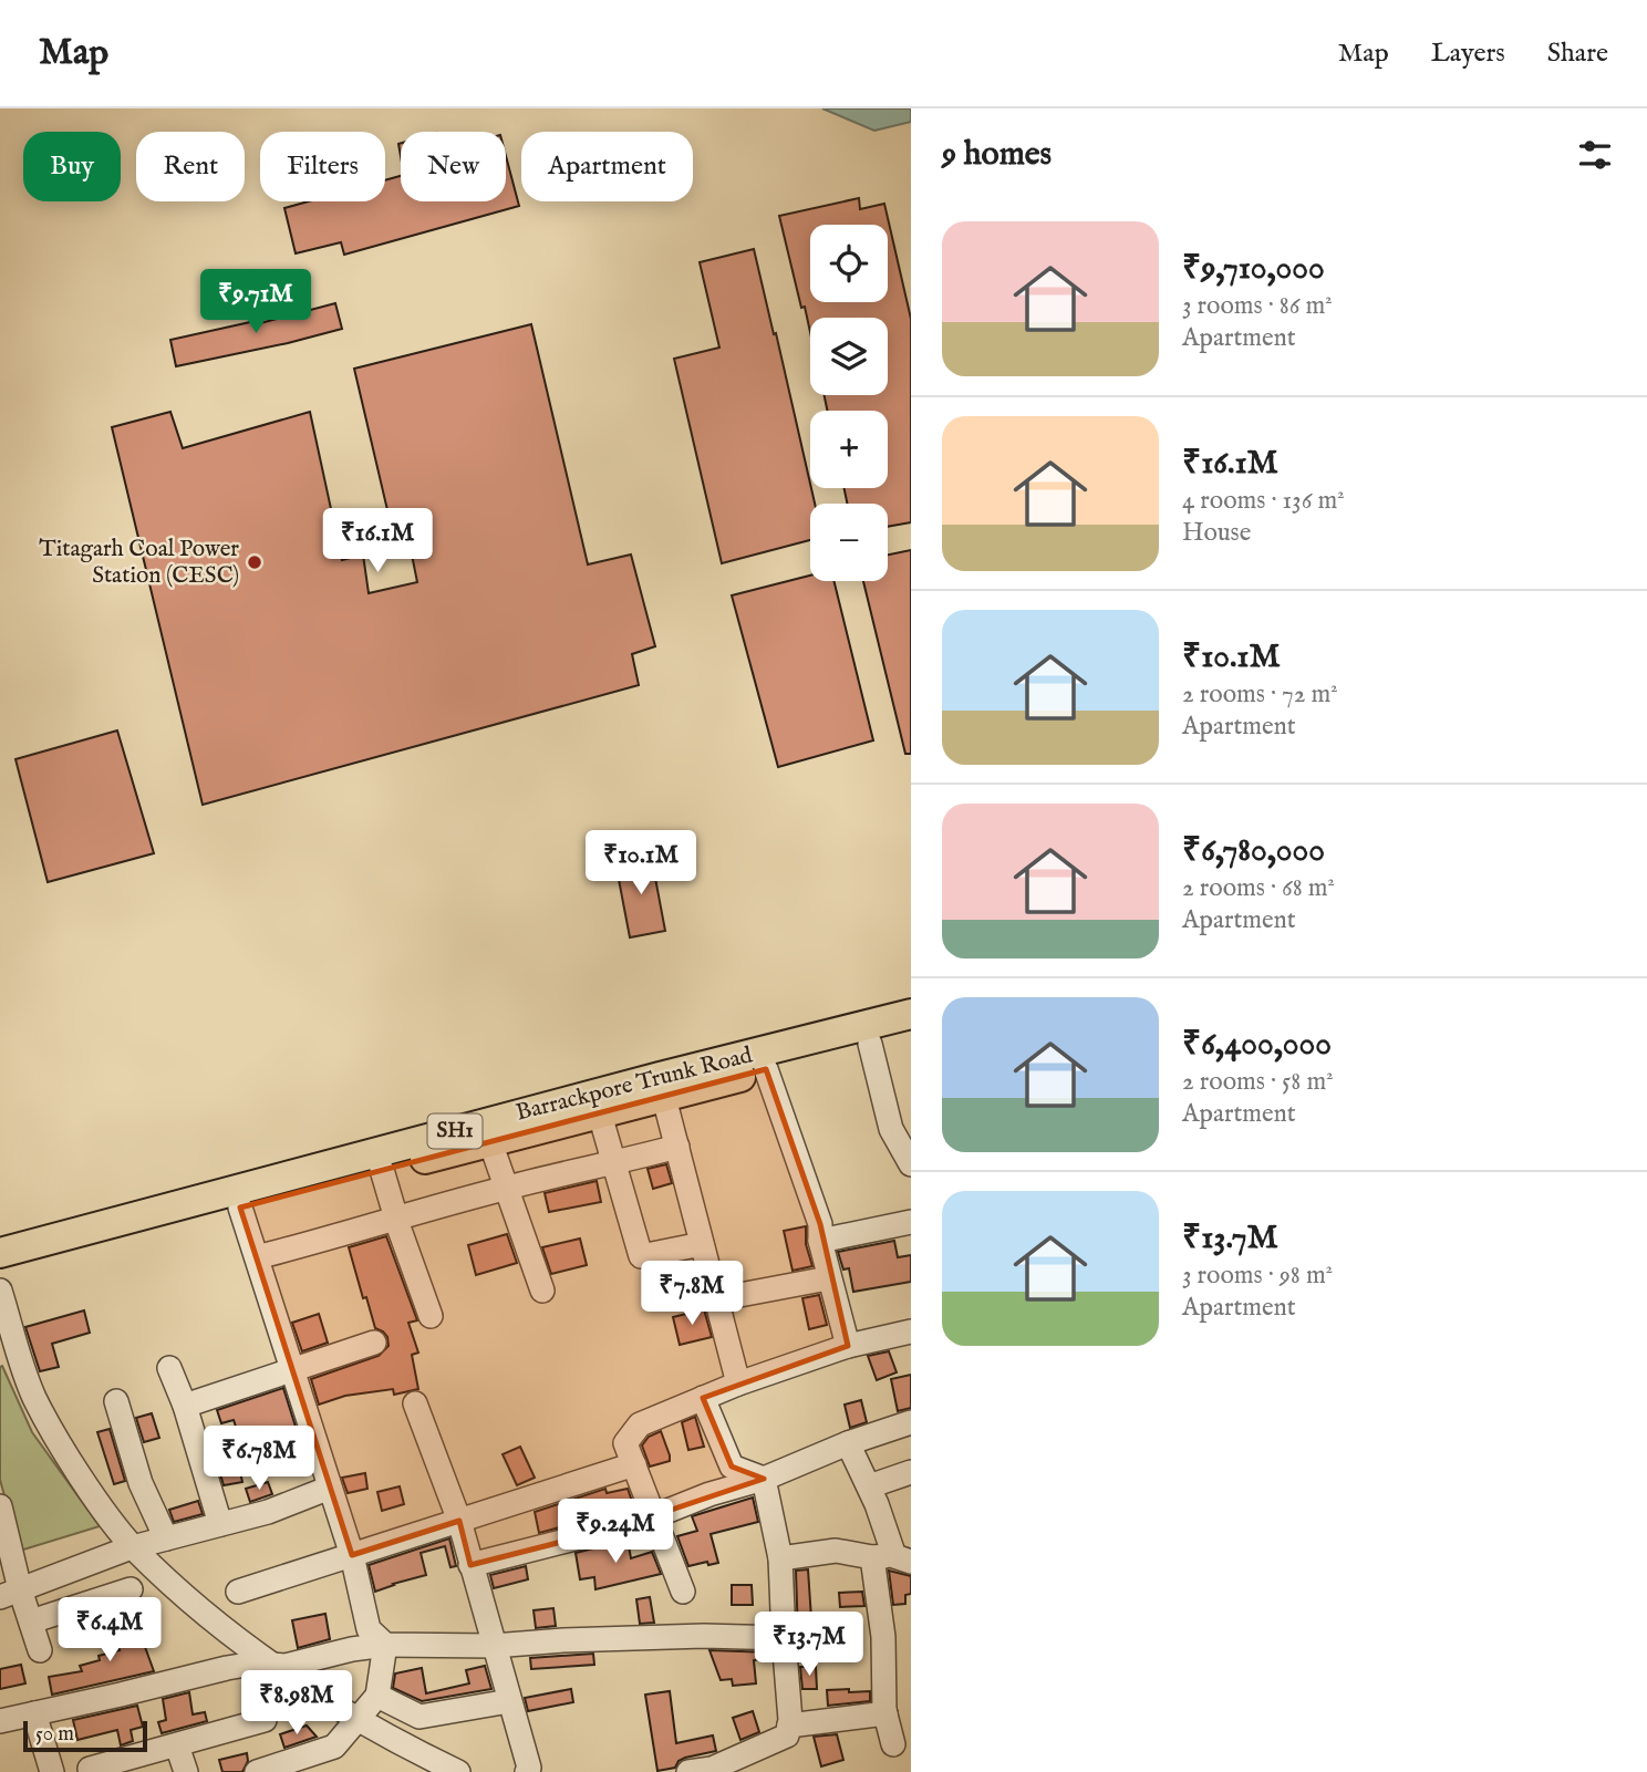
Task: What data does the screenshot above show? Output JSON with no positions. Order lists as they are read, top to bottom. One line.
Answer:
{"streets":{"main road":["Barrackpore Trunk Road","SH1"]},"places":["Titagarh Coal Power Station (CESC)"],"scale_bar":"50 m","page":{"header":"Map","nav":["Map","Layers","Share"],"heading":"9 homes","chip":["Buy","Rent","Filters","New","Apartment"],"list":[{"name":"₹9,710,000","note":"3 rooms · 86 m² · Apartment"},{"name":"₹16.1M","note":"4 rooms · 136 m² · House"},{"name":"₹10.1M","note":"2 rooms · 72 m² · Apartment"},{"name":"₹6,780,000","note":"2 rooms · 68 m² · Apartment"},{"name":"₹6,400,000","note":"2 rooms · 58 m² · Apartment"},{"name":"₹13.7M","note":"3 rooms · 98 m² · Apartment"}],"map_buttons":["+","−"],"price":["₹9.71M","₹16.1M","₹10.1M","₹7.8M","₹6.78M","₹9.24M","₹6.4M","₹13.7M","₹8.98M"],"scale":"50 m"}}
